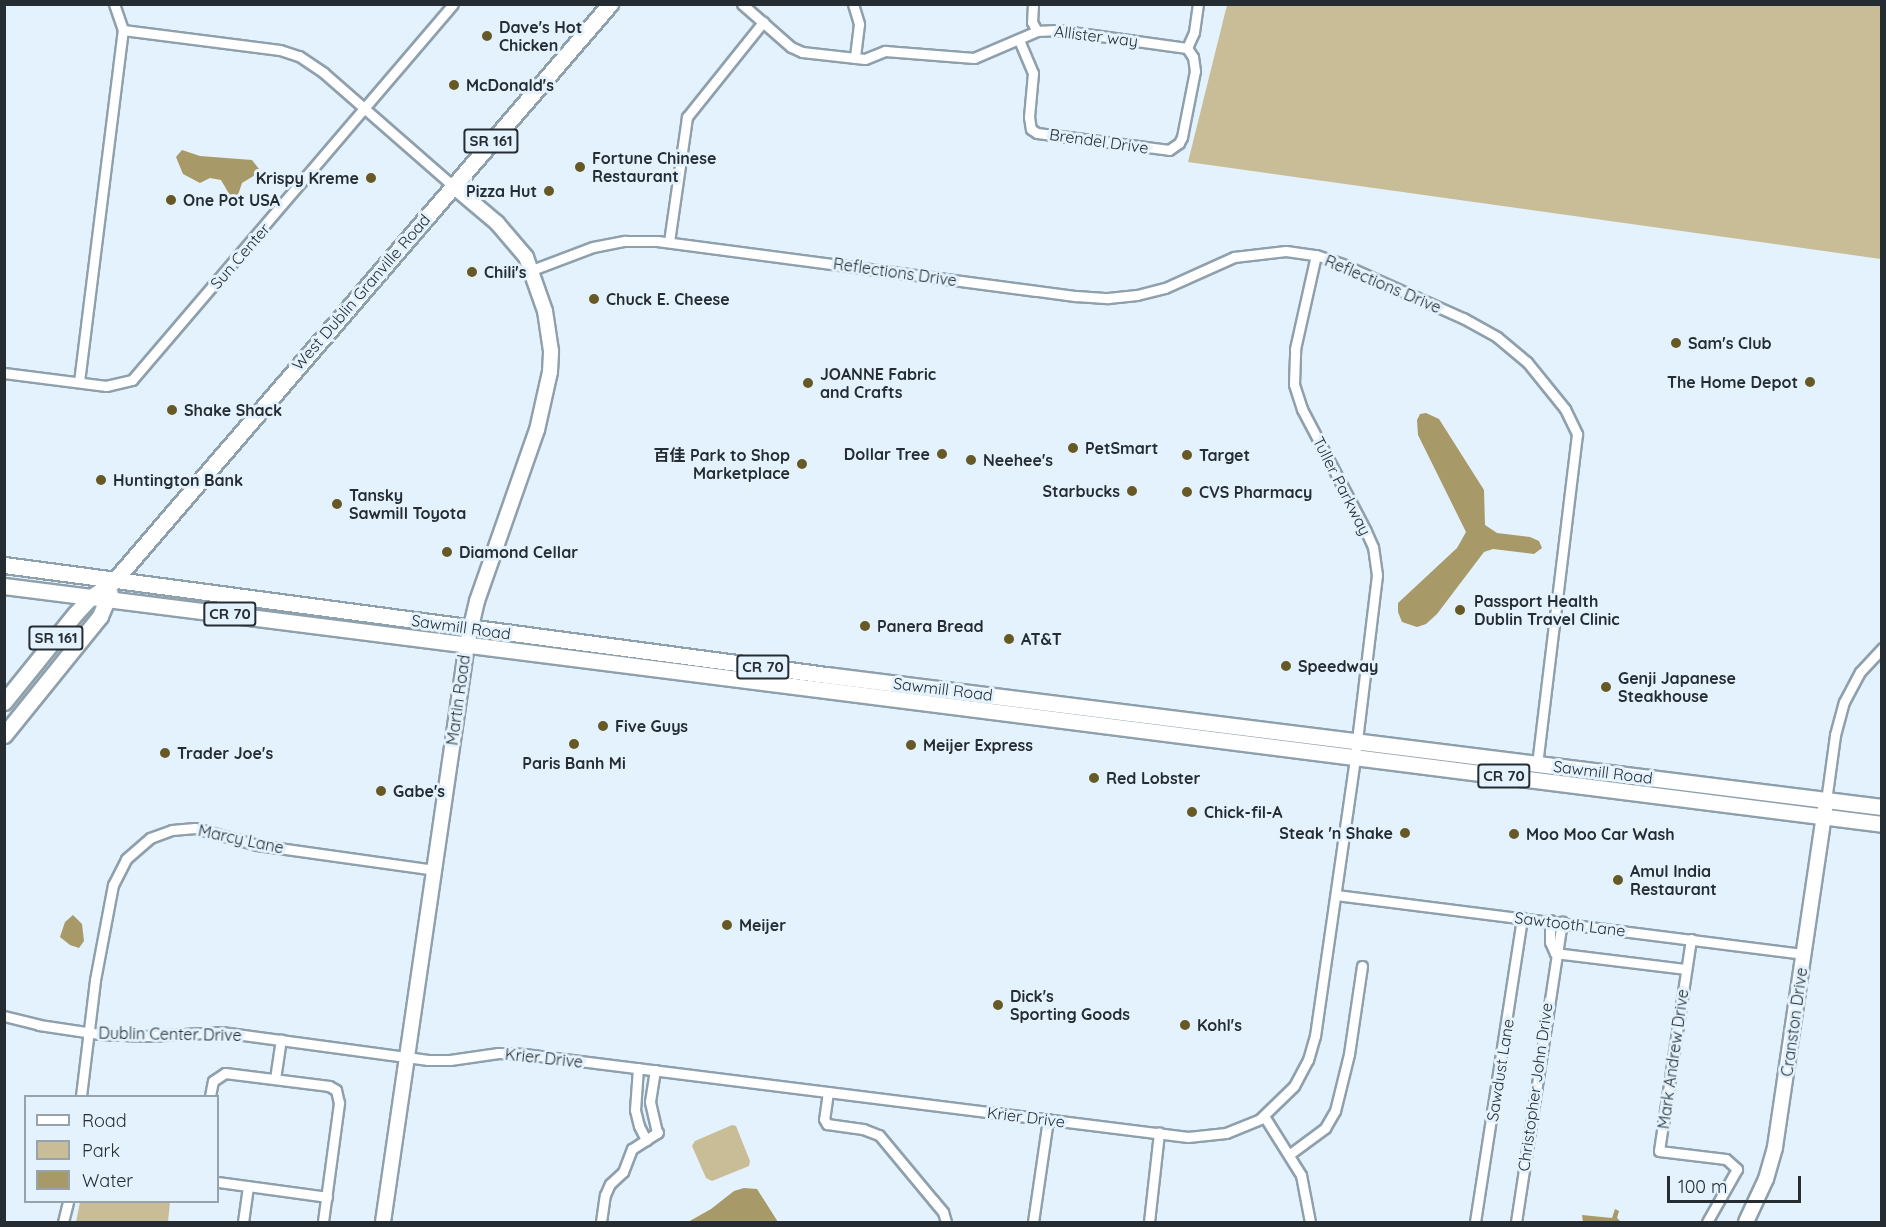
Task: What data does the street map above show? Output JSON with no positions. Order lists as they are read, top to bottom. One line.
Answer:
{"streets":{"main road":["SR 161","West Dublin Granville Road","CR 70","Sawmill Road"],"street":["Allister way","Brendel Drive","Sun Center","Reflections Drive","Tuller Parkway","Martin Road","Marcy Lane","Sawtooth Lane","Cranston Drive","Dublin Center Drive","Krier Drive","Mark Andrew Drive","Sawdust Lane","Christopher John Drive"]},"crossings":[["Allister way","Brendel Drive"],["Reflections Drive","Tuller Parkway"],["Reflections Drive","Sawmill Road"],["Reflections Drive","Martin Road"],["West Dublin Granville Road","Sawmill Road"],["West Dublin Granville Road","Martin Road"],["Tuller Parkway","Sawmill Road"],["Tuller Parkway","Krier Drive"],["Sawmill Road","Martin Road"],["Sawmill Road","Cranston Drive"],["Sawmill Road","Krier Drive"],["Martin Road","Marcy Lane"],["Martin Road","Dublin Center Drive"],["Martin Road","Krier Drive"],["Marcy Lane","Dublin Center Drive"],["Sawtooth Lane","Cranston Drive"],["Sawtooth Lane","Krier Drive"],["Sawtooth Lane","Mark Andrew Drive"],["Sawtooth Lane","Sawdust Lane"],["Sawtooth Lane","Christopher John Drive"],["Dublin Center Drive","Krier Drive"],["Mark Andrew Drive","Christopher John Drive"]],"places":["Dave's Hot Chicken","McDonald's","Fortune Chinese Restaurant","Krispy Kreme","Pizza Hut","One Pot USA","Chili's","Chuck E. Cheese","Sam's Club","The Home Depot","JOANNE Fabric and Crafts","Shake Shack","PetSmart","Dollar Tree","Target","Neehee's","百佳 Park to Shop Marketplace","Huntington Bank","Starbucks","CVS Pharmacy","Tansky Sawmill Toyota","Diamond Cellar","Passport Health Dublin Travel Clinic","Panera Bread","AT&T","Speedway","Genji Japanese Steakhouse","Five Guys","Paris Banh Mi","Meijer Express","Trader Joe's","Red Lobster","Gabe's","Chick-fil-A","Steak 'n Shake","Moo Moo Car Wash","Amul India Restaurant","Meijer","Dick's Sporting Goods","Kohl's"],"legend":["Road","Park","Water"],"scale_bar":"100 m"}
